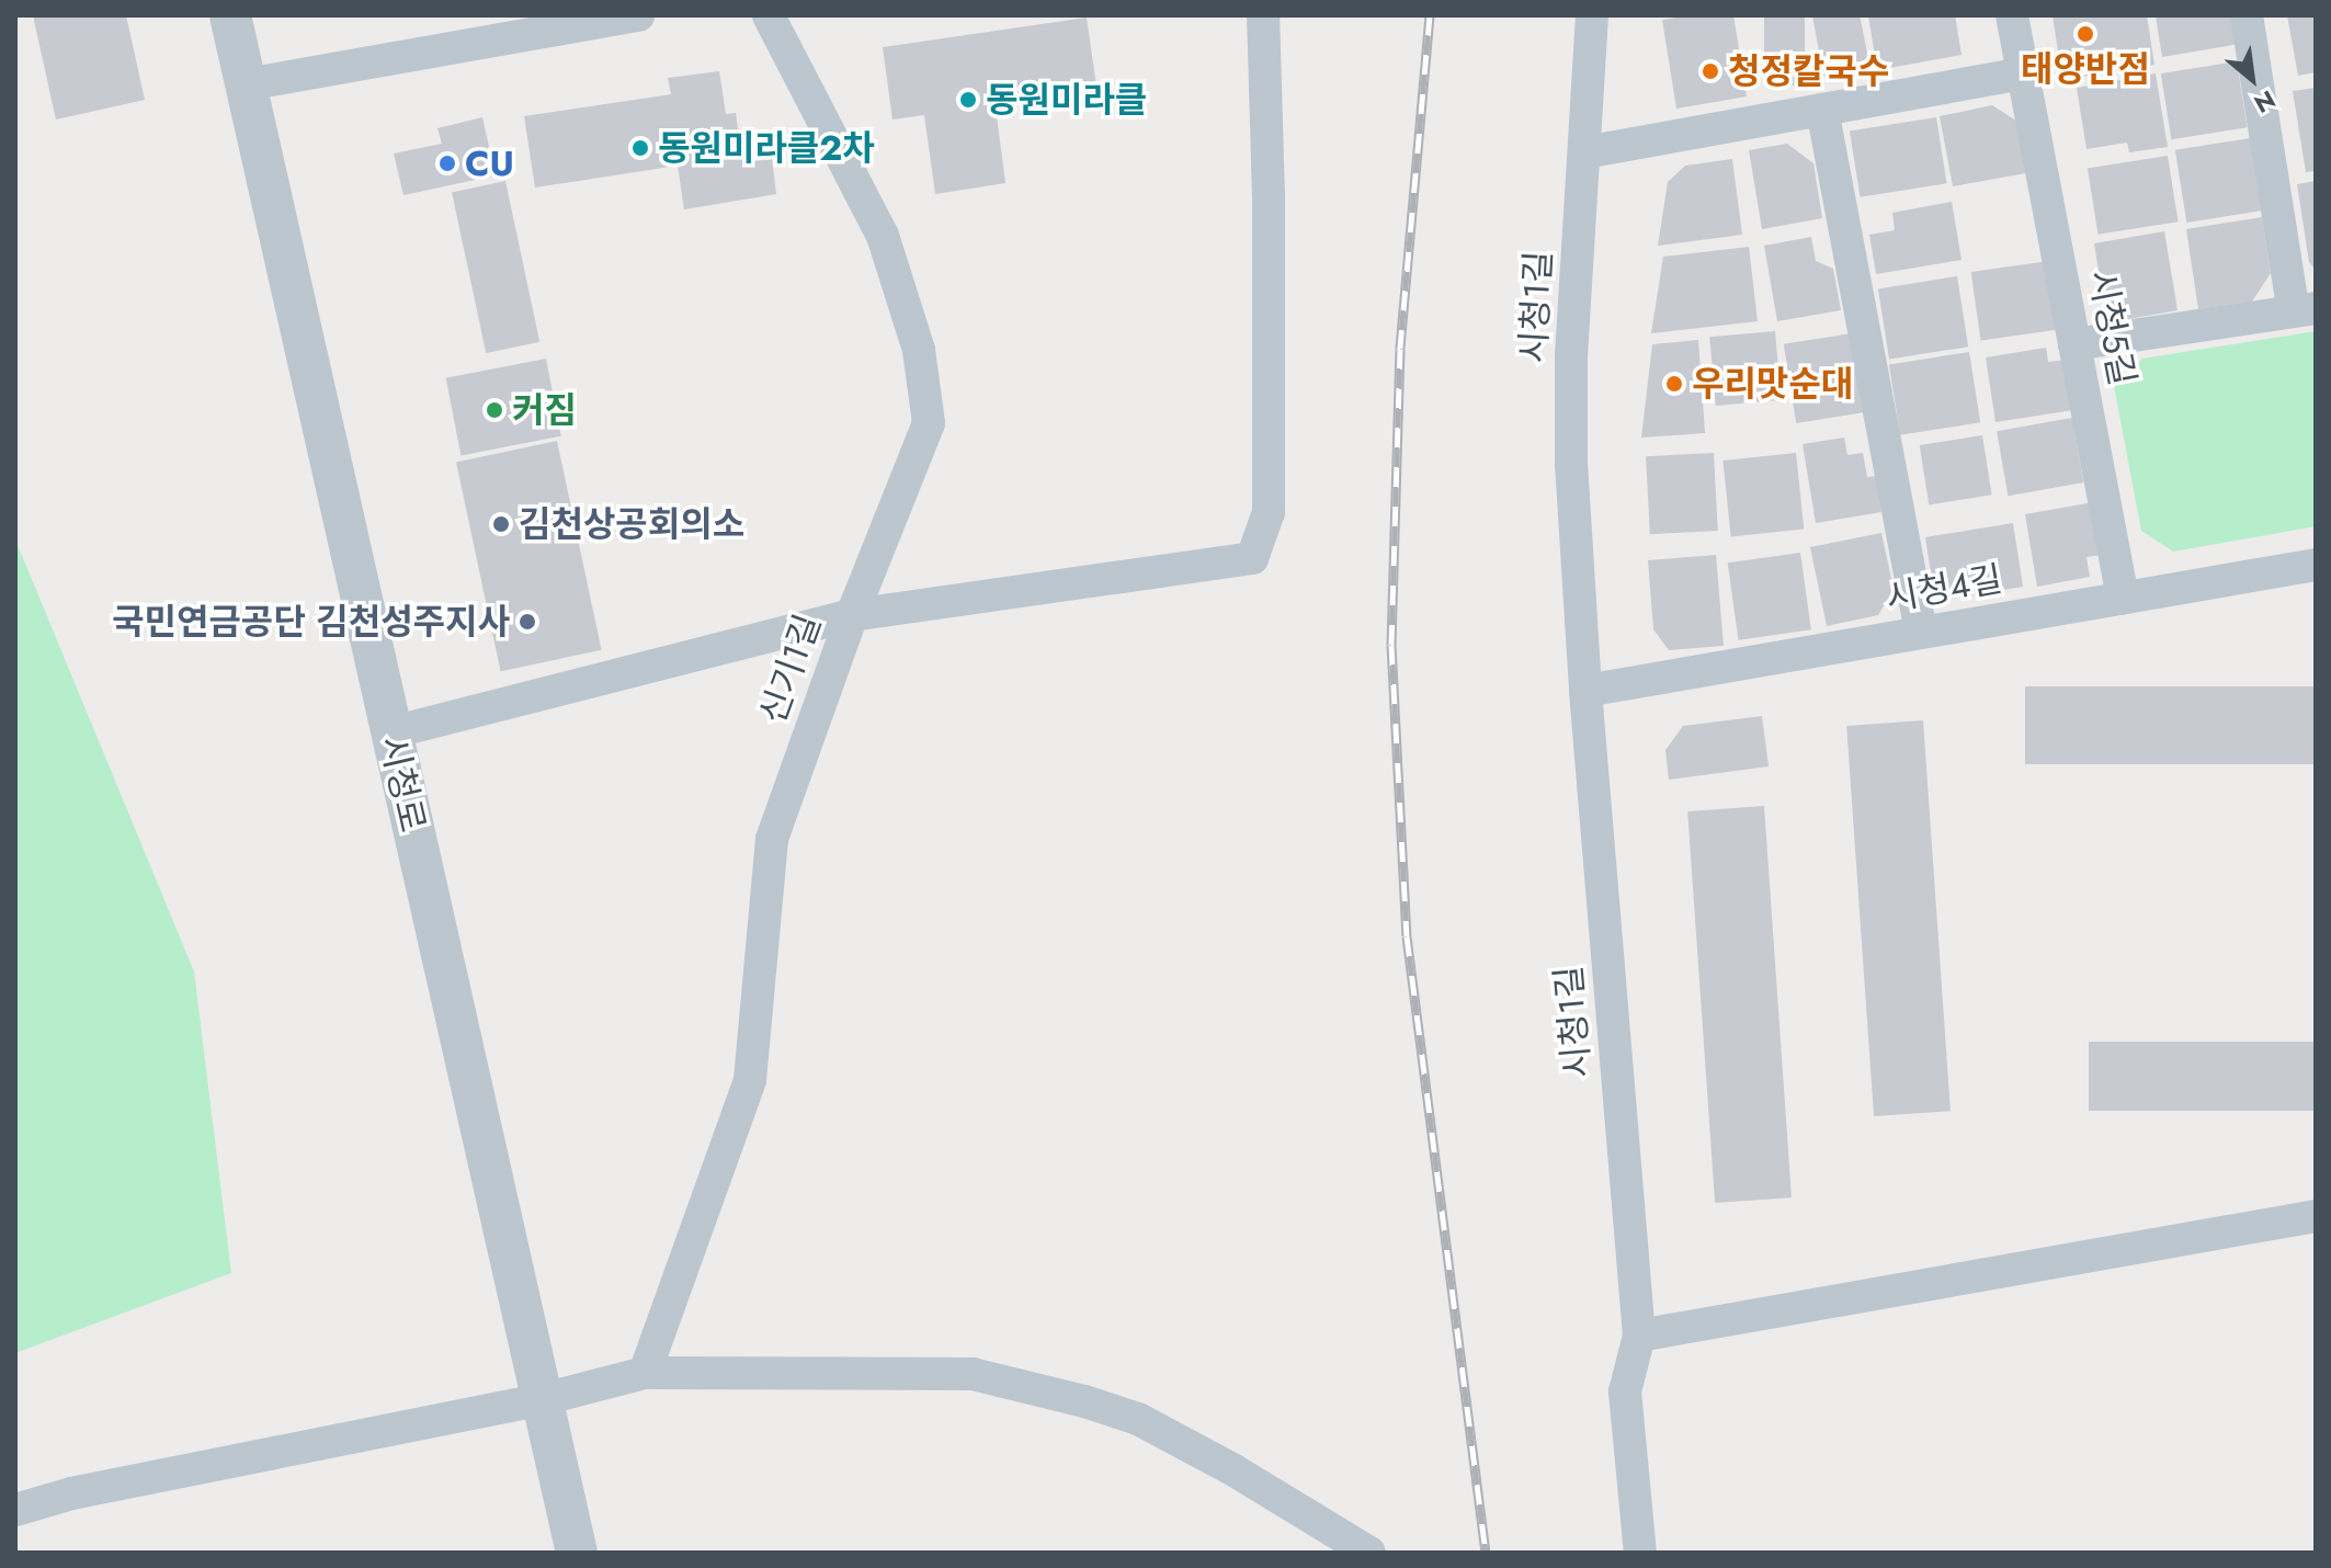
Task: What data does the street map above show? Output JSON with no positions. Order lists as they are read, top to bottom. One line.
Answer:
{"streets":{"street":["시청1길","시청5길","시청4길","신기1길","시청로"]},"crossings":[["시청1길","시청4길"],["시청5길","시청4길"]],"places":["태양반점","청정칼국수","동원미라클","동원미라클2차","CU","우리맛순대","커짐","김천상공회의소","국민연금공단 김천성주지사"],"north":"bottom right"}
